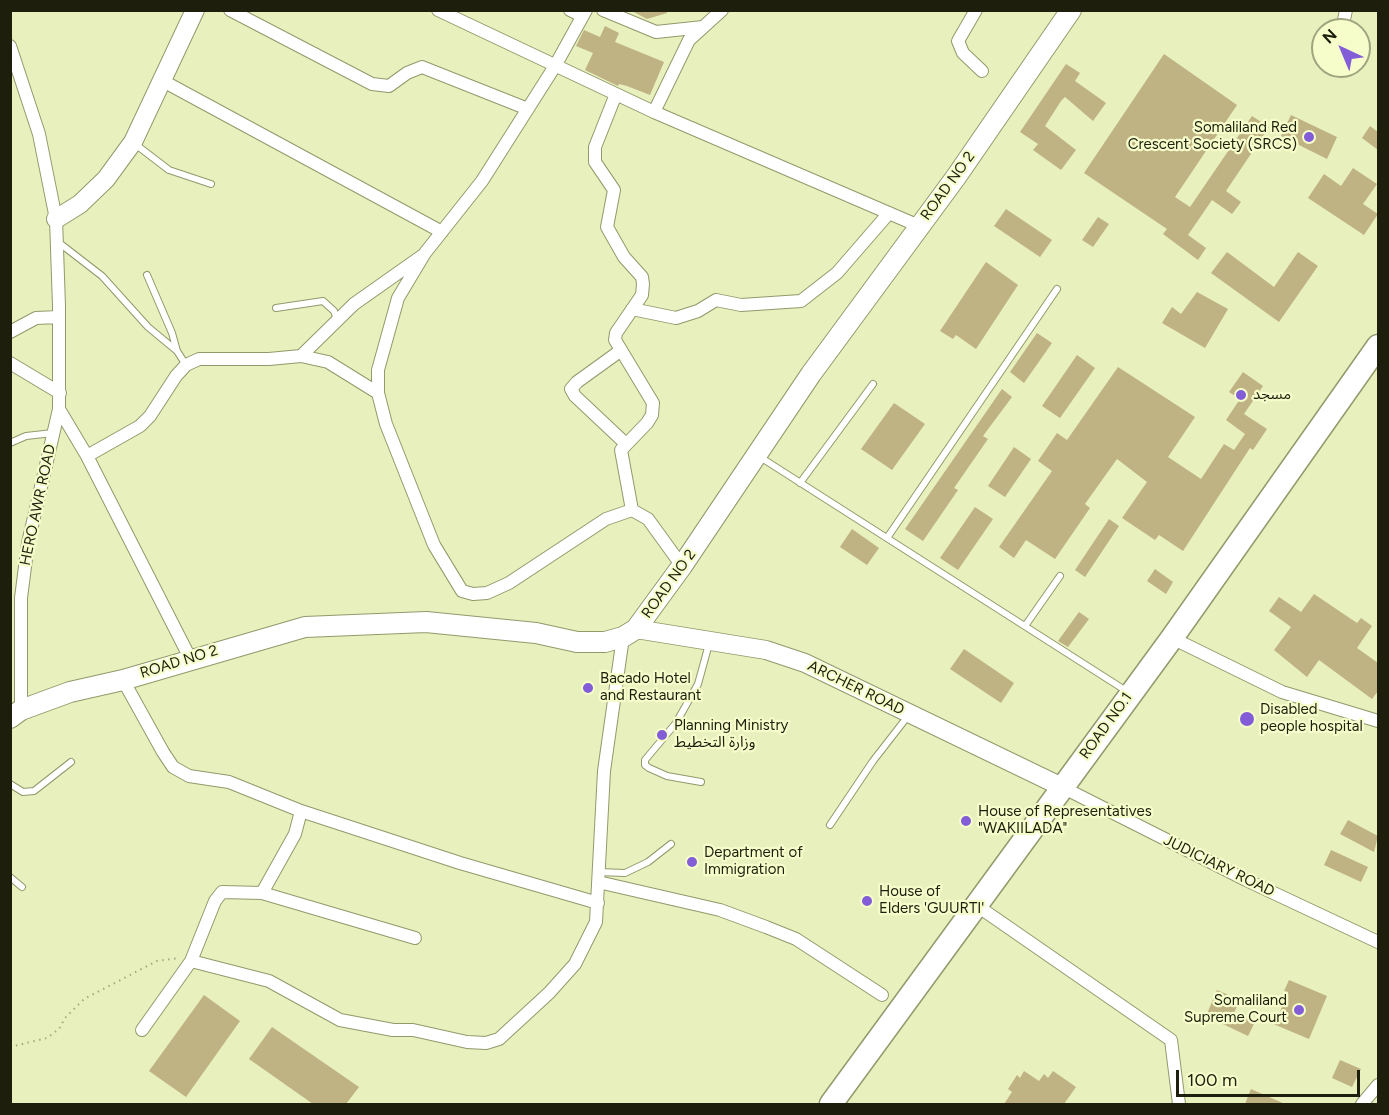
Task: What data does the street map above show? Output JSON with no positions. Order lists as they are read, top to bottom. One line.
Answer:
{"streets":{"highway":["ROAD NO.1"],"main road":["ROAD NO 2","ARCHER ROAD"],"street":["HERO AWR ROAD","JUDICIARY ROAD"]},"crossings":[["ROAD NO 2","HERO AWR ROAD"],["ROAD NO 2","ARCHER ROAD"],["ARCHER ROAD","ROAD NO.1"],["ARCHER ROAD","JUDICIARY ROAD"],["ROAD NO.1","JUDICIARY ROAD"]],"places":["Somaliland Red Crescent Society (SRCS)","مسجد","Bacado Hotel and Restaurant","Disabled people hospital","Planning Ministry وزارة التخطيط","House of Representatives \"WAKIILADA\"","Department of Immigration","House of Elders 'GUURTI'","Somaliland Supreme Court"],"scale_bar":"100 m","north":"top left"}
